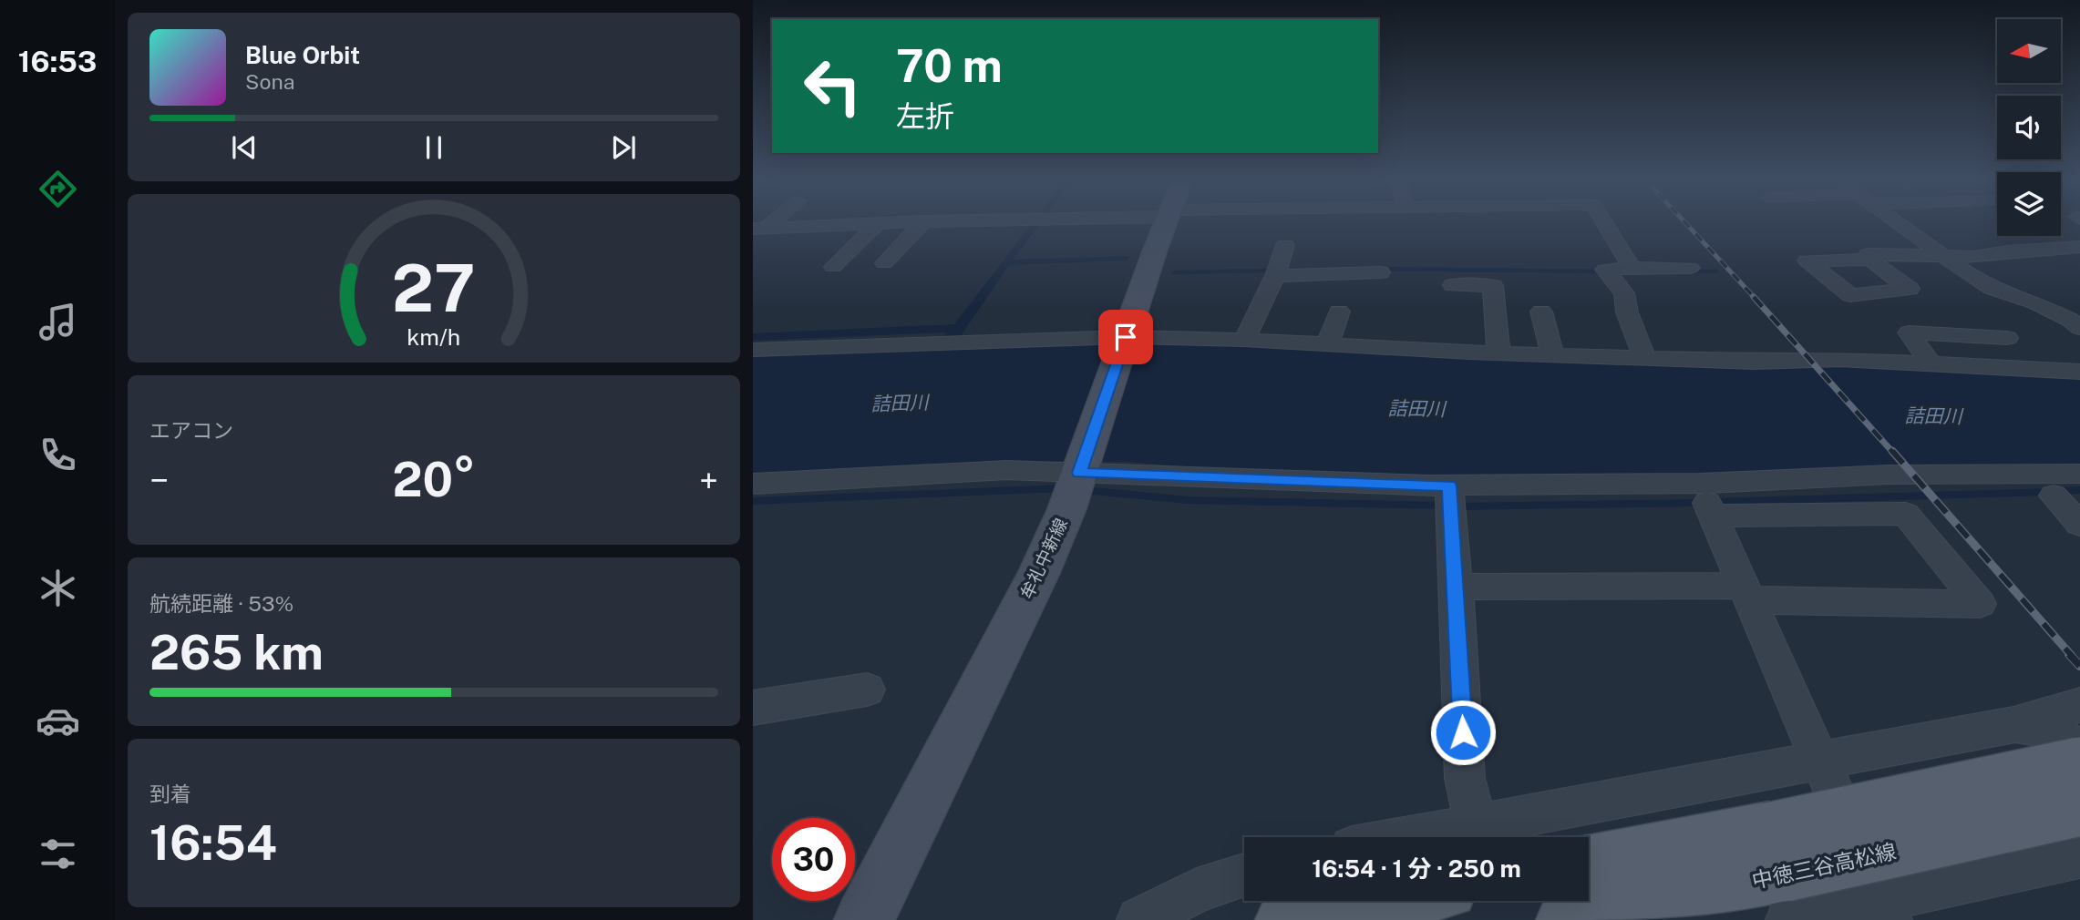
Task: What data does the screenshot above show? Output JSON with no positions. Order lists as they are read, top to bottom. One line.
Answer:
{"streets":{"main road":["牟礼中新線","中徳三谷高松線"]},"water":["詰田川"],"north":"left","page":{"tabs":"16:53","turn":["70 m","左折"],"song":["Blue Orbit","Sona"],"tile":["エアコン",["航続距離 · 53%","265 km"],["到着","16:54"]],"heat":["−","20°","+"],"limit":"30","trip":"16:54 · 1 分 · 250 m","gauge":["27","km/h"]}}
